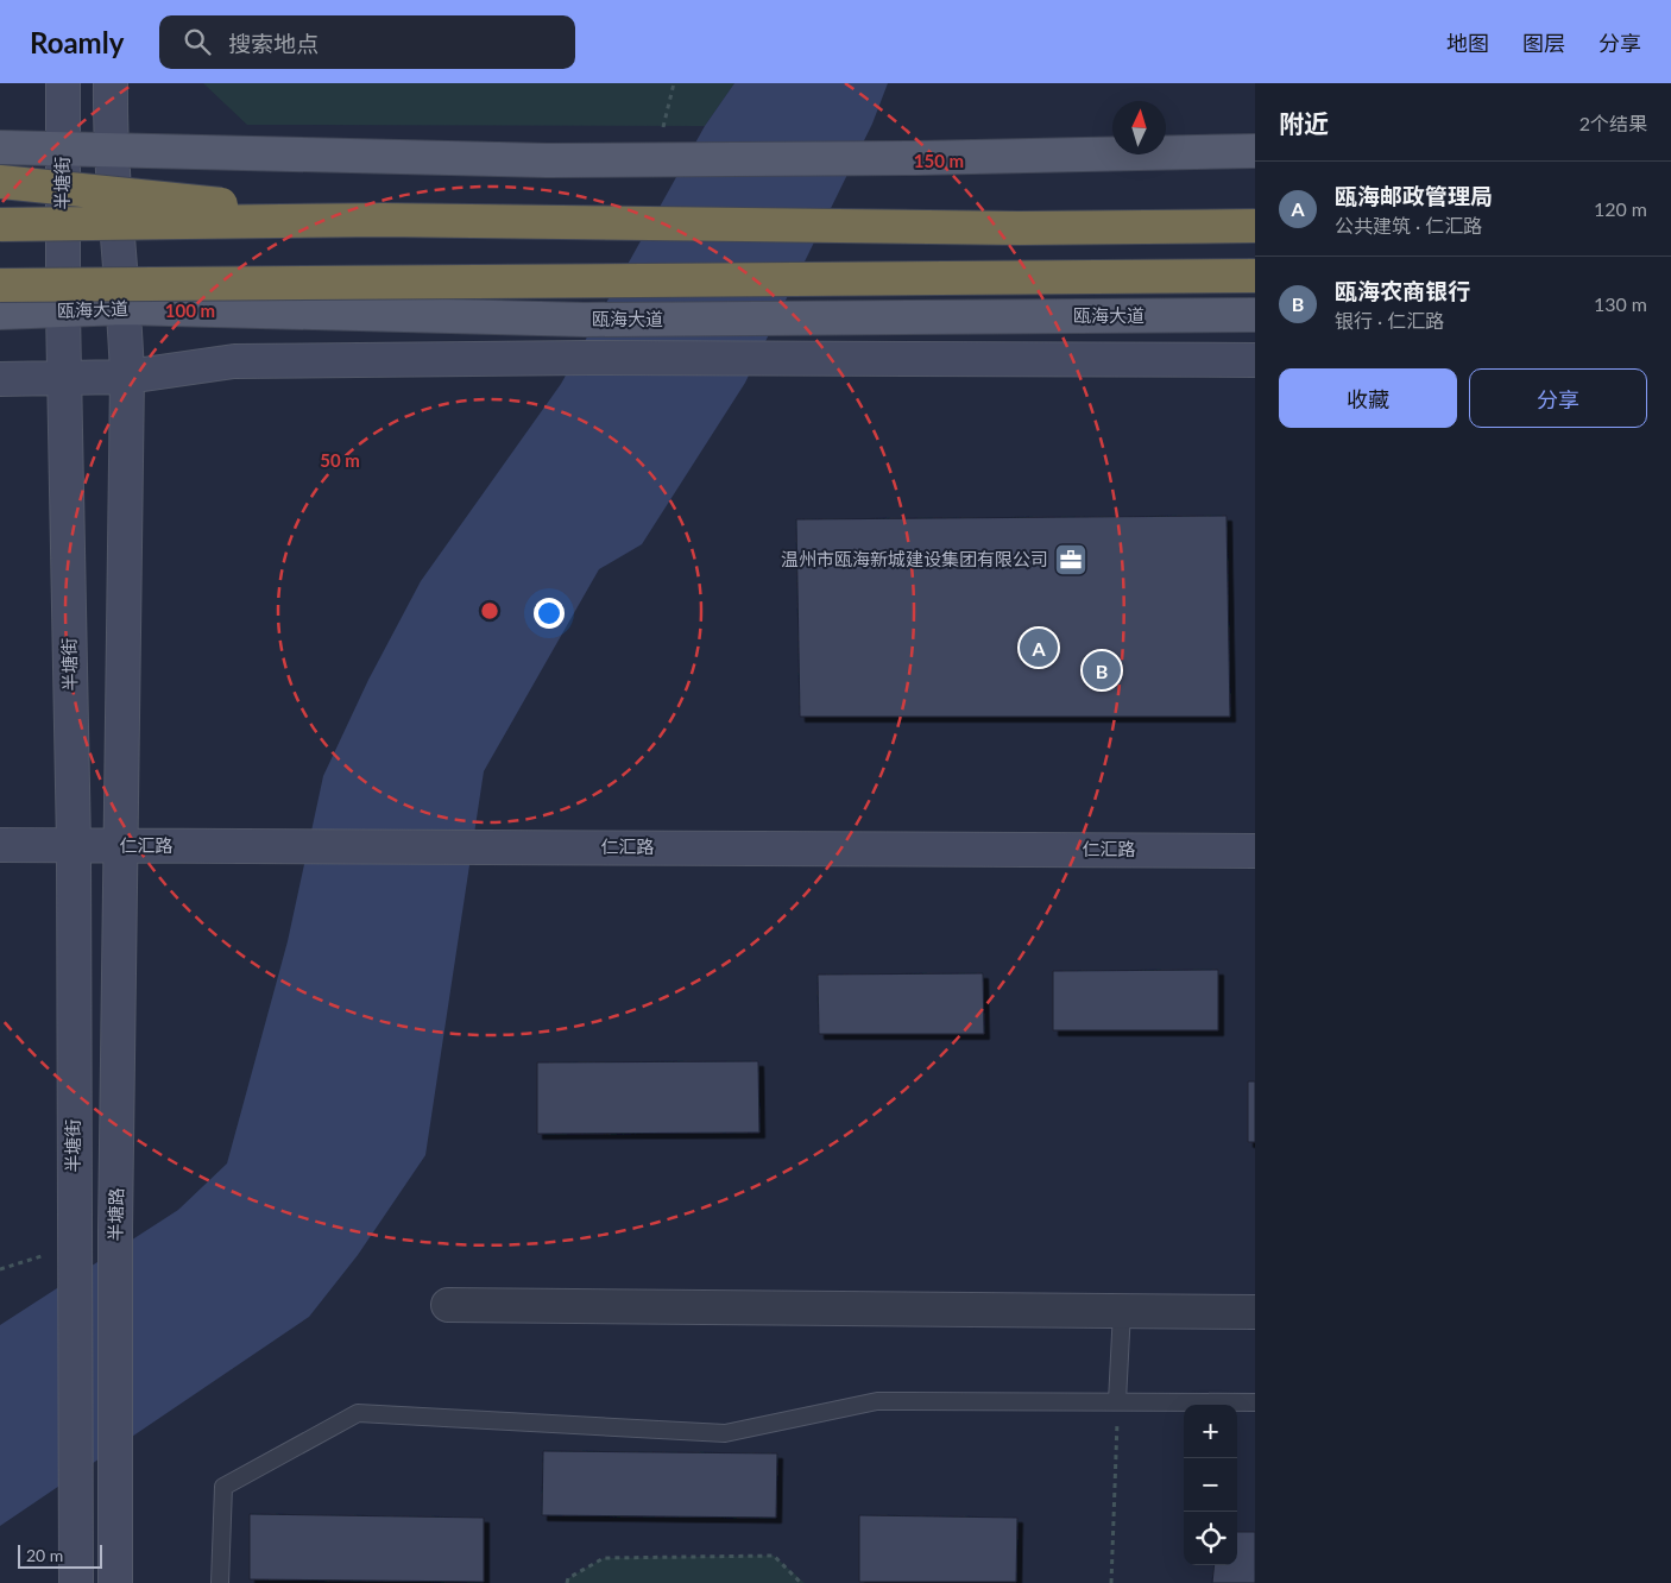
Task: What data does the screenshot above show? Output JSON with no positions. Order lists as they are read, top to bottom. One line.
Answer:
{"streets":{"highway":["瓯海大道"],"main road":["半塘街","仁汇路","半塘路"]},"crossings":[["半塘街","瓯海大道"],["半塘街","仁汇路"],["仁汇路","半塘路"]],"places":{"office":["温州市瓯海新城建设集团有限公司"]},"scale_bar":"20 m","north":"top","page":{"header":"Roamly","search":"搜索地点","nav":["地图","图层","分享"],"heading":["附近","2个结果"],"list":[{"mark":"A","name":"瓯海邮政管理局","note":"公共建筑 · 仁汇路","value":"120 m"},{"mark":"B","name":"瓯海农商银行","note":"银行 · 仁汇路","value":"130 m"}],"buttons":["收藏","分享"],"pins":["A","B"],"map_buttons":["+","−"],"scale":"20 m"},"rings":["150 m","100 m","50 m"]}
